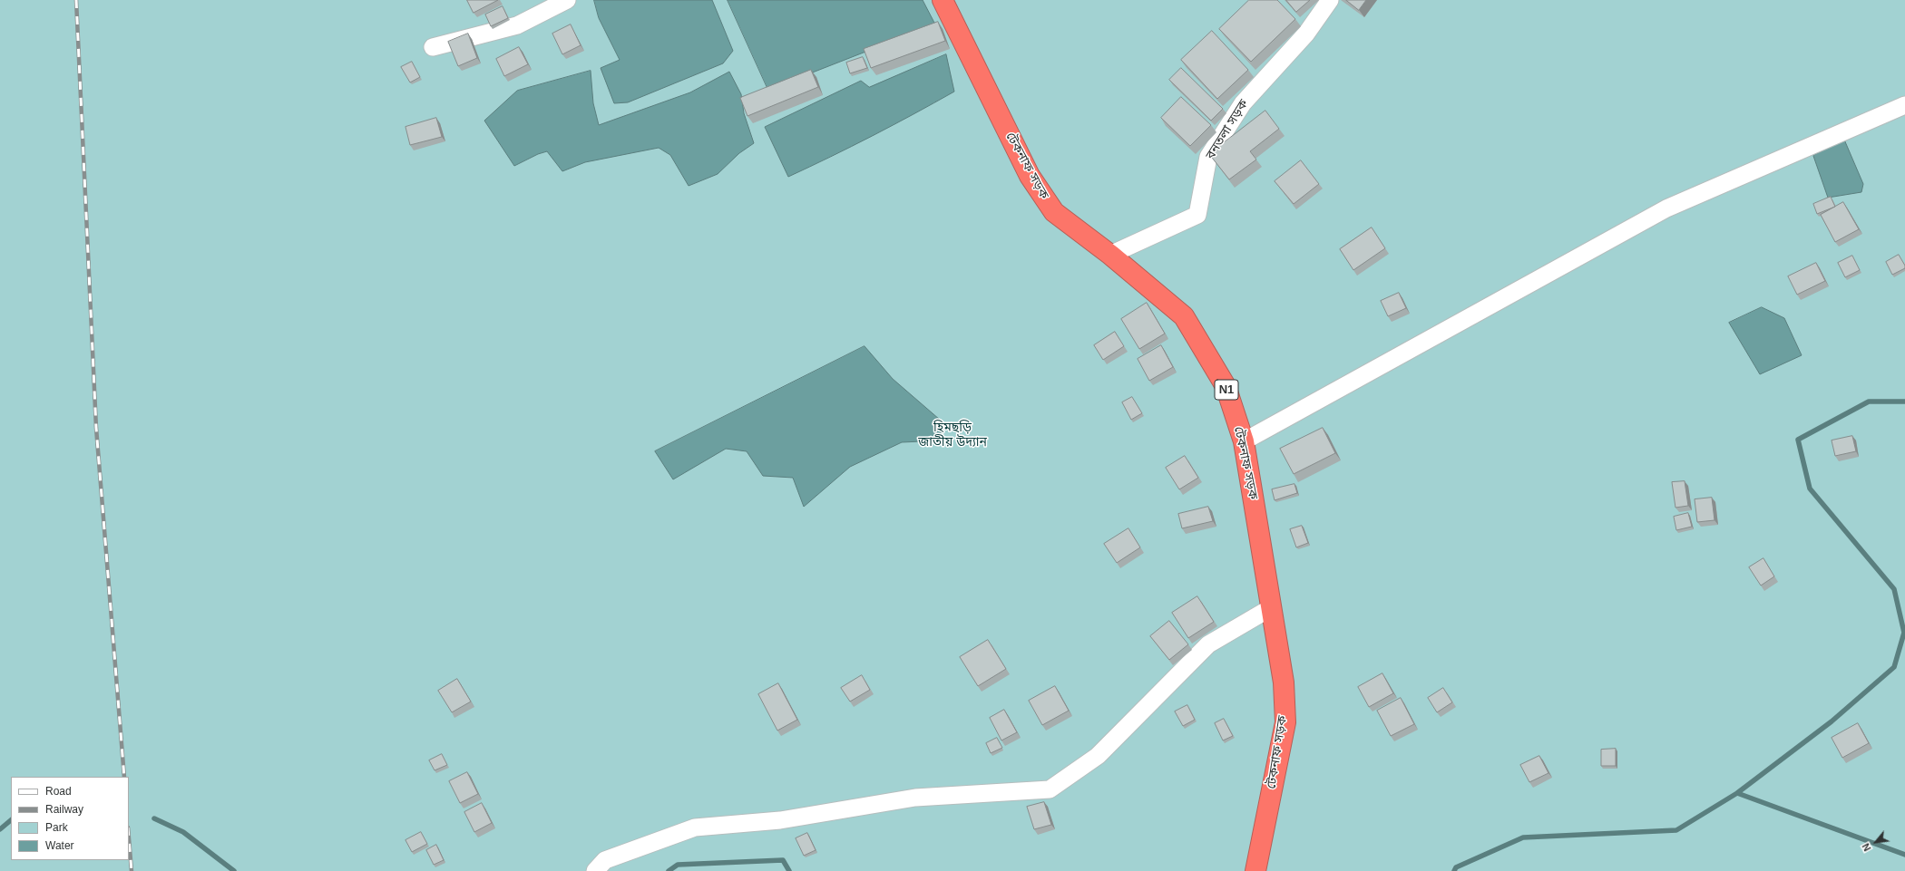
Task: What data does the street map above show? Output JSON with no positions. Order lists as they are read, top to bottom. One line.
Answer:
{"streets":{"highway":["টেকনাফ সড়ক","N1"],"street":["বনতলা সড়ক"]},"crossings":[["বনতলা সড়ক","টেকনাফ সড়ক"]],"parks":["হিমছড়ি জাতীয় উদ্যান"],"legend":["Road","Railway","Park","Water"],"north":"bottom left"}
